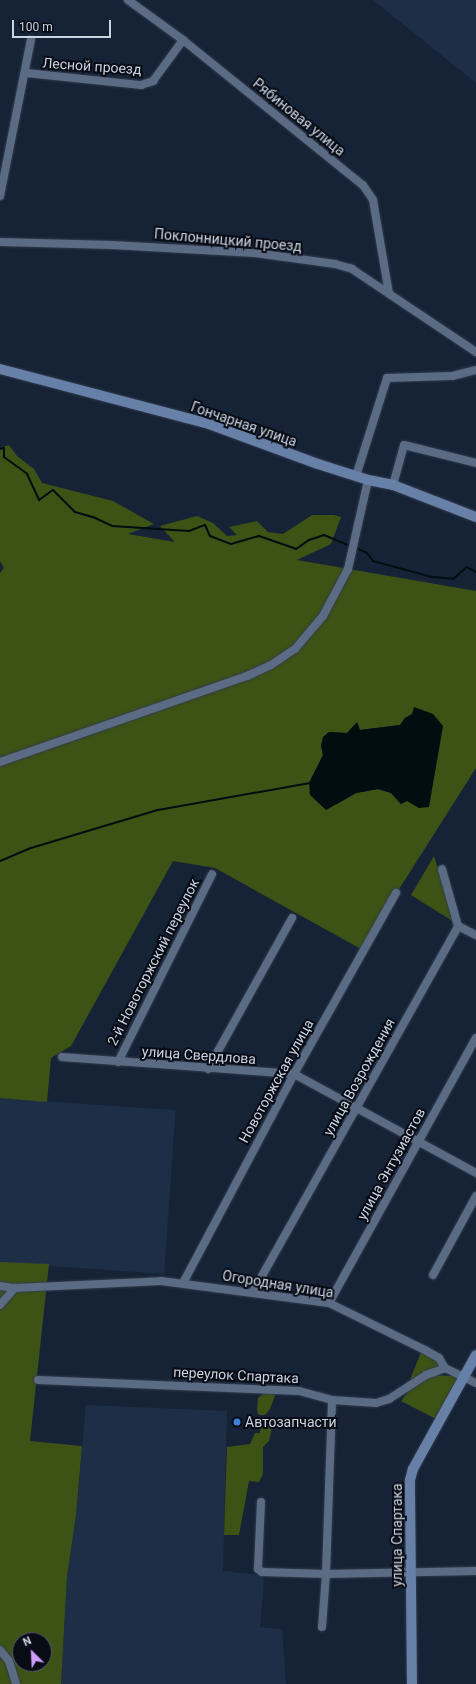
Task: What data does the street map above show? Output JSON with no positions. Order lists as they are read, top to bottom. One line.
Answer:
{"streets":{"street":["Лесной проезд","Рябиновая улица","Поклонницкий проезд","Гончарная улица","2-й Новоторжский переулок","улица Свердлова","улица Возрождения","Новоторжская улица","улица Энтузиастов","Огородная улица","переулок Спартака","улица Спартака"]},"crossings":[["Лесной проезд","Рябиновая улица"],["Рябиновая улица","Поклонницкий проезд"],["2-й Новоторжский переулок","улица Свердлова"],["улица Свердлова","улица Возрождения"],["улица Свердлова","Новоторжская улица"],["улица Свердлова","улица Энтузиастов"],["улица Возрождения","Огородная улица"],["Новоторжская улица","Огородная улица"],["улица Энтузиастов","Огородная улица"],["Огородная улица","переулок Спартака"],["Огородная улица","улица Спартака"]],"places":["Автозапчасти"],"scale_bar":"100 m","north":"top left"}
